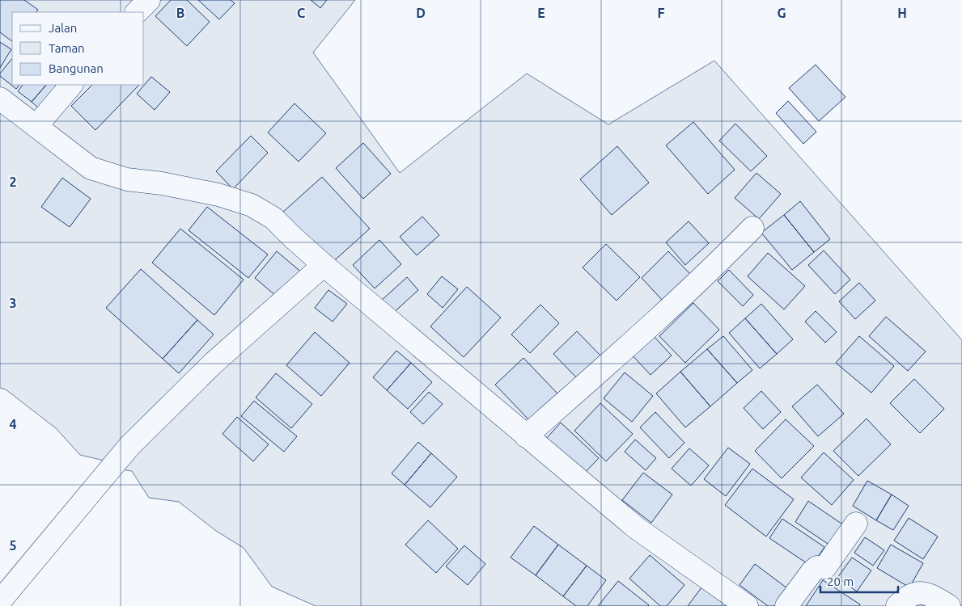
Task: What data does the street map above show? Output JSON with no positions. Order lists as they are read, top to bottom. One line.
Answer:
{"legend":["Jalan","Taman","Bangunan"],"scale_bar":"20 m","grid":{"columns":["B","C","D","E","F","G","H"],"rows":["2","3","4","5"]}}
